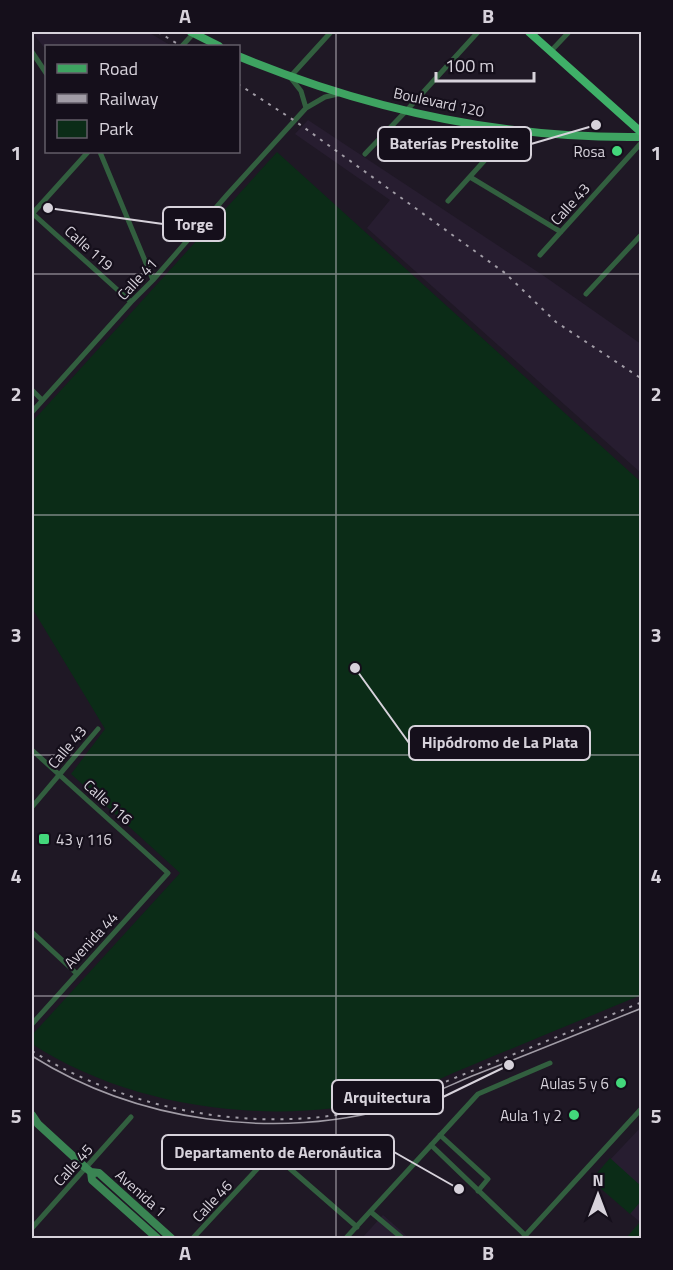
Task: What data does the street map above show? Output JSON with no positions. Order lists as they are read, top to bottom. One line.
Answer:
{"streets":{"main road":["Boulevard 120","Avenida 1"],"street":["Calle 43","Calle 119","Calle 41","Calle 116","Avenida 44","Calle 45","Calle 46"]},"crossings":[["Boulevard 120","Calle 41"],["Calle 43","Calle 116"],["Calle 119","Calle 41"],["Calle 116","Avenida 44"],["Calle 45","Avenida 1"]],"places":{"other":["Baterías Prestolite","Rosa","Torge","Hipódromo de La Plata","Arquitectura","Aulas 5 y 6","Aula 1 y 2","Departamento de Aeronáutica"],"transit":["43 y 116"]},"legend":["Road","Railway","Park"],"scale_bar":"100 m","north":"top","grid":{"columns":["A","B"],"rows":["1","2","3","4","5"]}}
